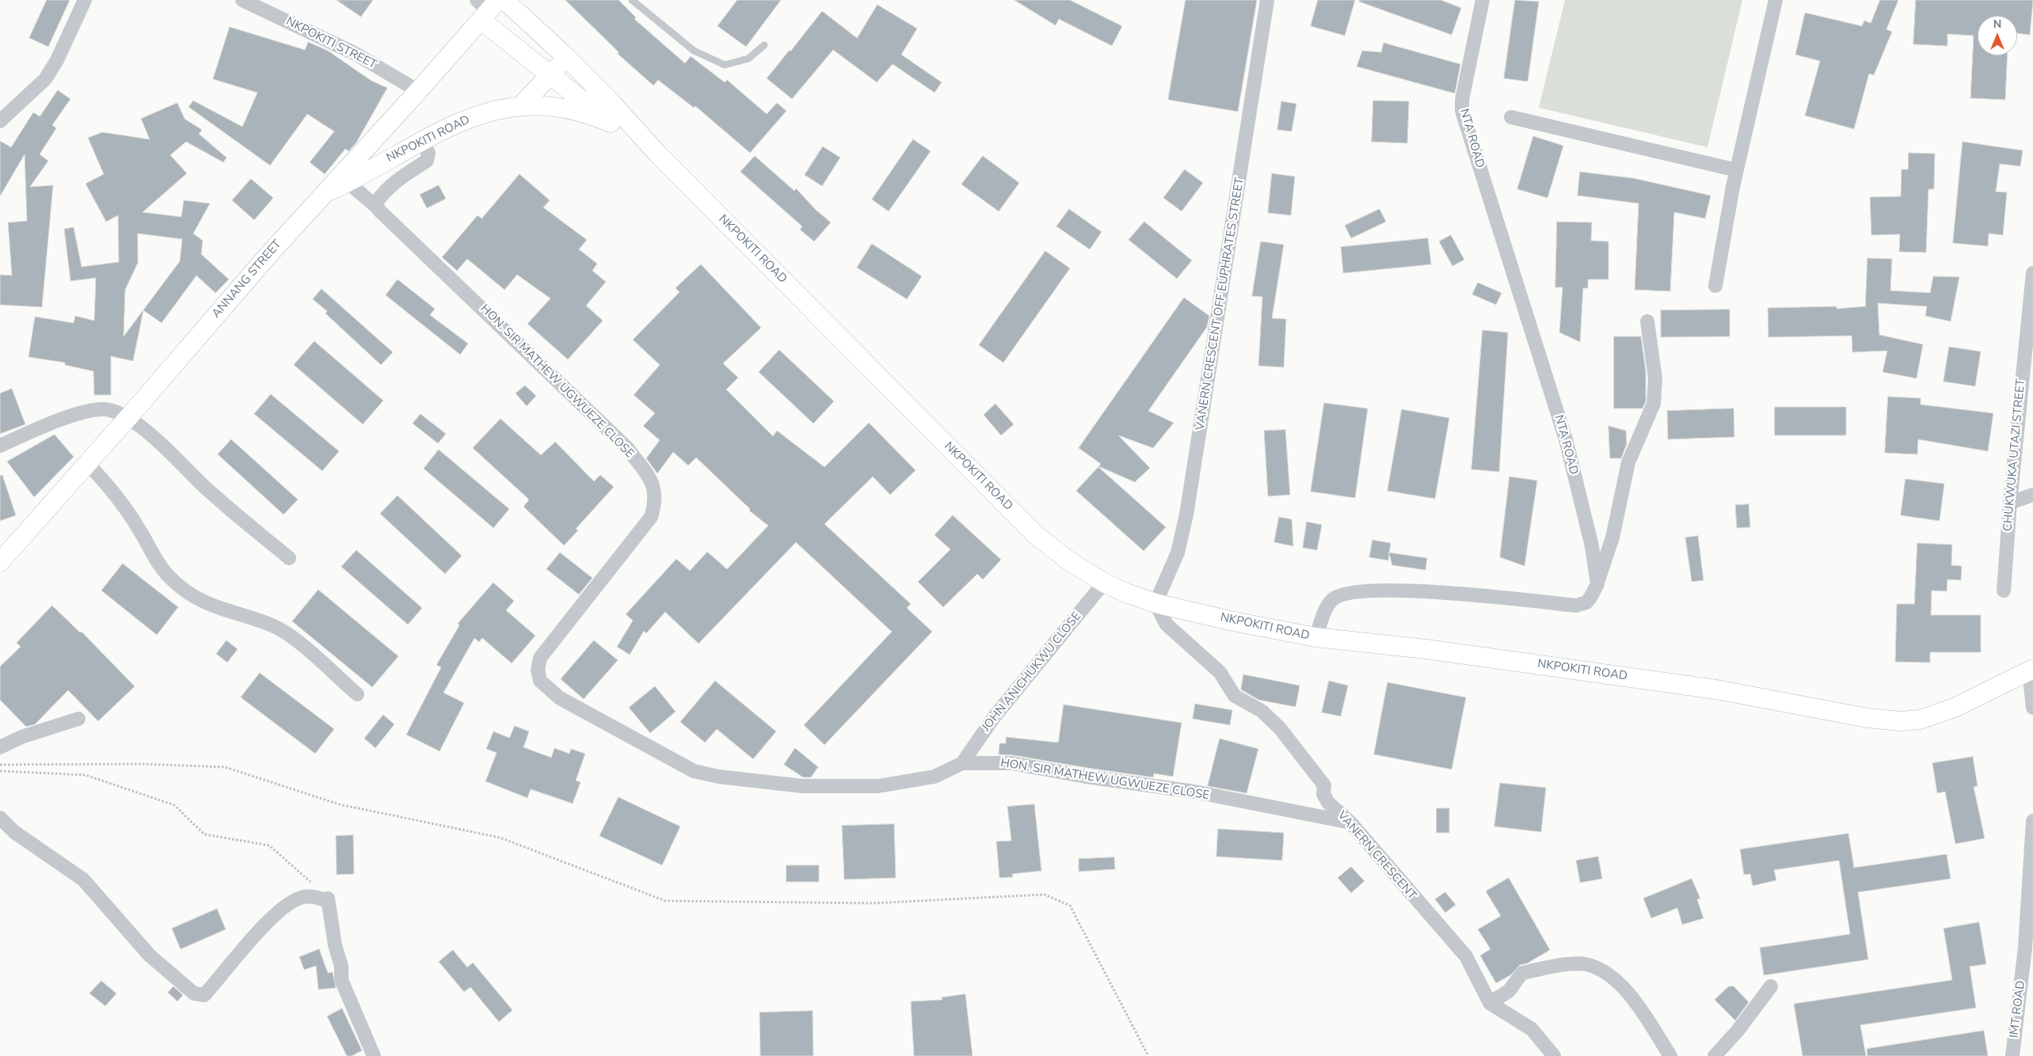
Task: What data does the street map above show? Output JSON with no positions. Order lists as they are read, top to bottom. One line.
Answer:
{"streets":{"main road":["NKPOKITI ROAD","ANNANG STREET"],"street":["NKPOKITI STREET","NTA ROAD","VANERN CRESCENT OFF EUPHRATES STREET","HON. SIR MATHEW UGWUEZE CLOSE","CHUKWUKA UTAZI STREET","JOHN ANICHUKWU CLOSE","VANERN CRESCENT","IMT ROAD"]},"crossings":[["NKPOKITI STREET","ANNANG STREET"],["NKPOKITI ROAD","ANNANG STREET"],["NKPOKITI ROAD","VANERN CRESCENT OFF EUPHRATES STREET"],["NKPOKITI ROAD","HON. SIR MATHEW UGWUEZE CLOSE"],["NKPOKITI ROAD","JOHN ANICHUKWU CLOSE"],["NKPOKITI ROAD","VANERN CRESCENT"],["VANERN CRESCENT OFF EUPHRATES STREET","VANERN CRESCENT"],["HON. SIR MATHEW UGWUEZE CLOSE","JOHN ANICHUKWU CLOSE"],["HON. SIR MATHEW UGWUEZE CLOSE","VANERN CRESCENT"]],"north":"top"}
